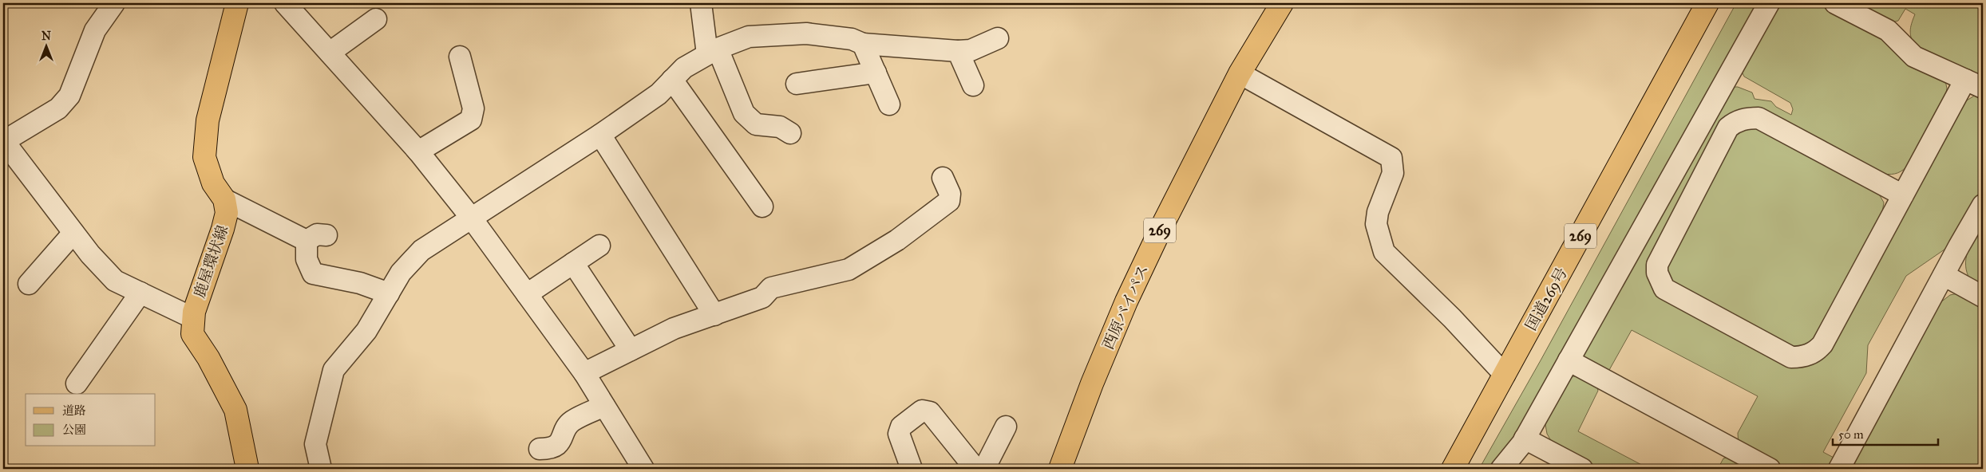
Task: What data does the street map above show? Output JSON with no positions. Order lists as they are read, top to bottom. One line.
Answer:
{"streets":{"main road":["269","鹿屋環状線","国道269号","西原バイパス"]},"legend":["道路","公園"],"scale_bar":"50 m","north":"top"}
